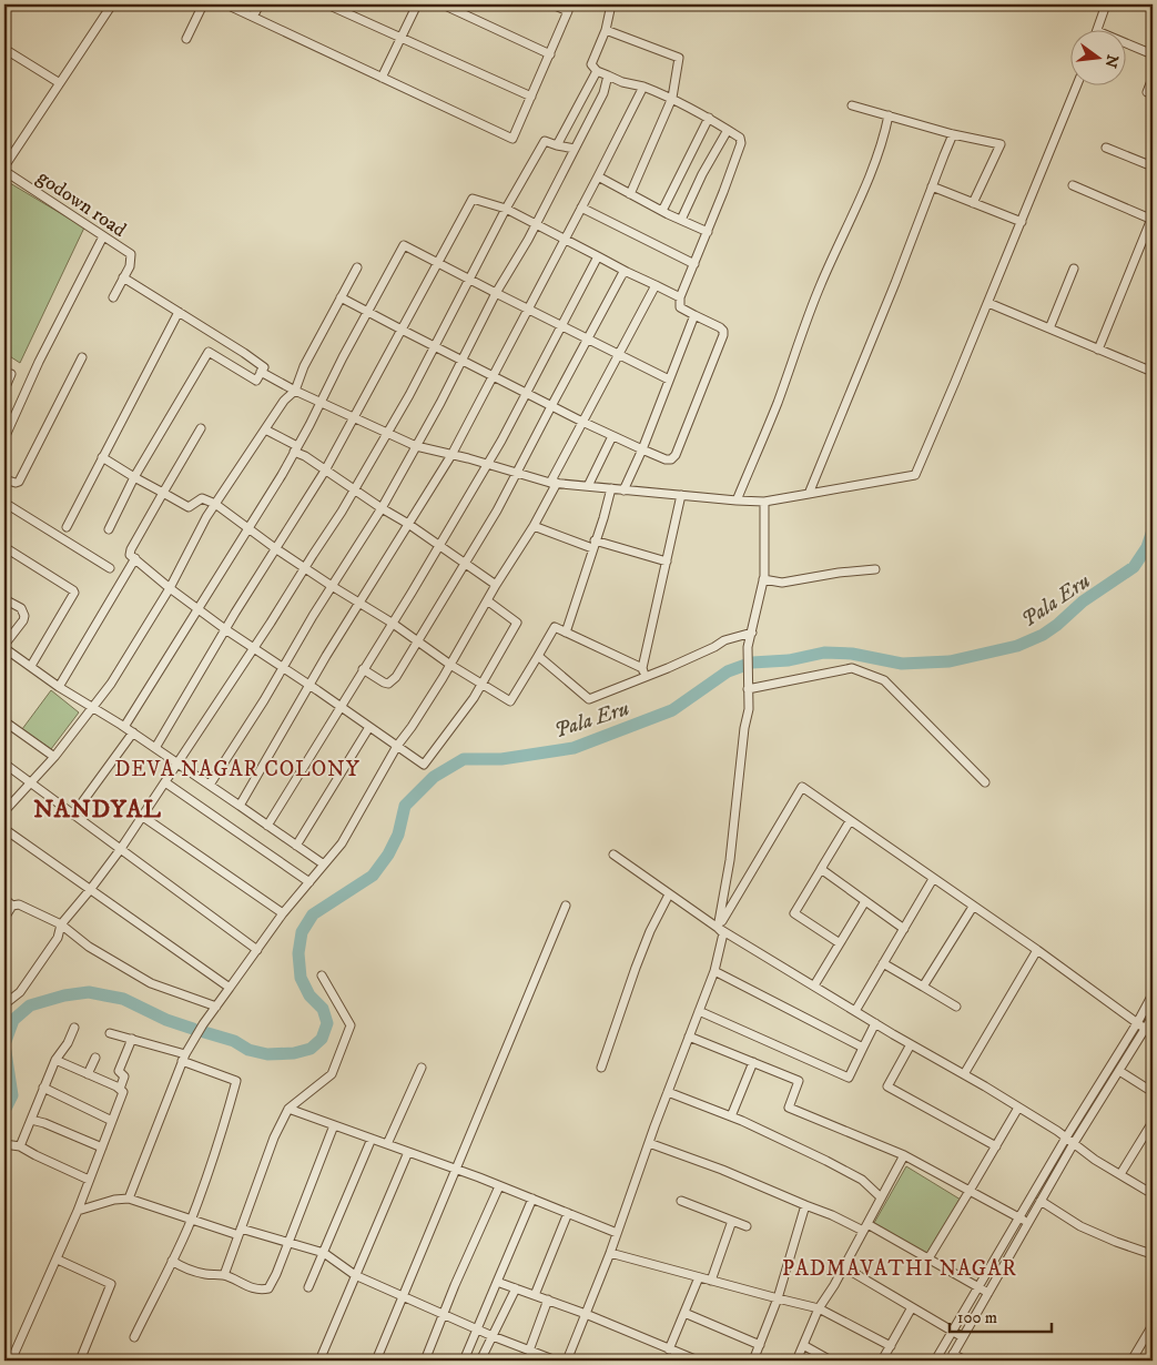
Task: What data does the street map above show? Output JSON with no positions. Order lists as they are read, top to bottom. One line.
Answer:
{"streets":{"street":["godown road"]},"districts":["DEVA NAGAR COLONY","NANDYAL","PADMAVATHI NAGAR"],"water":["Pala Eru"],"scale_bar":"100 m","north":"right"}
